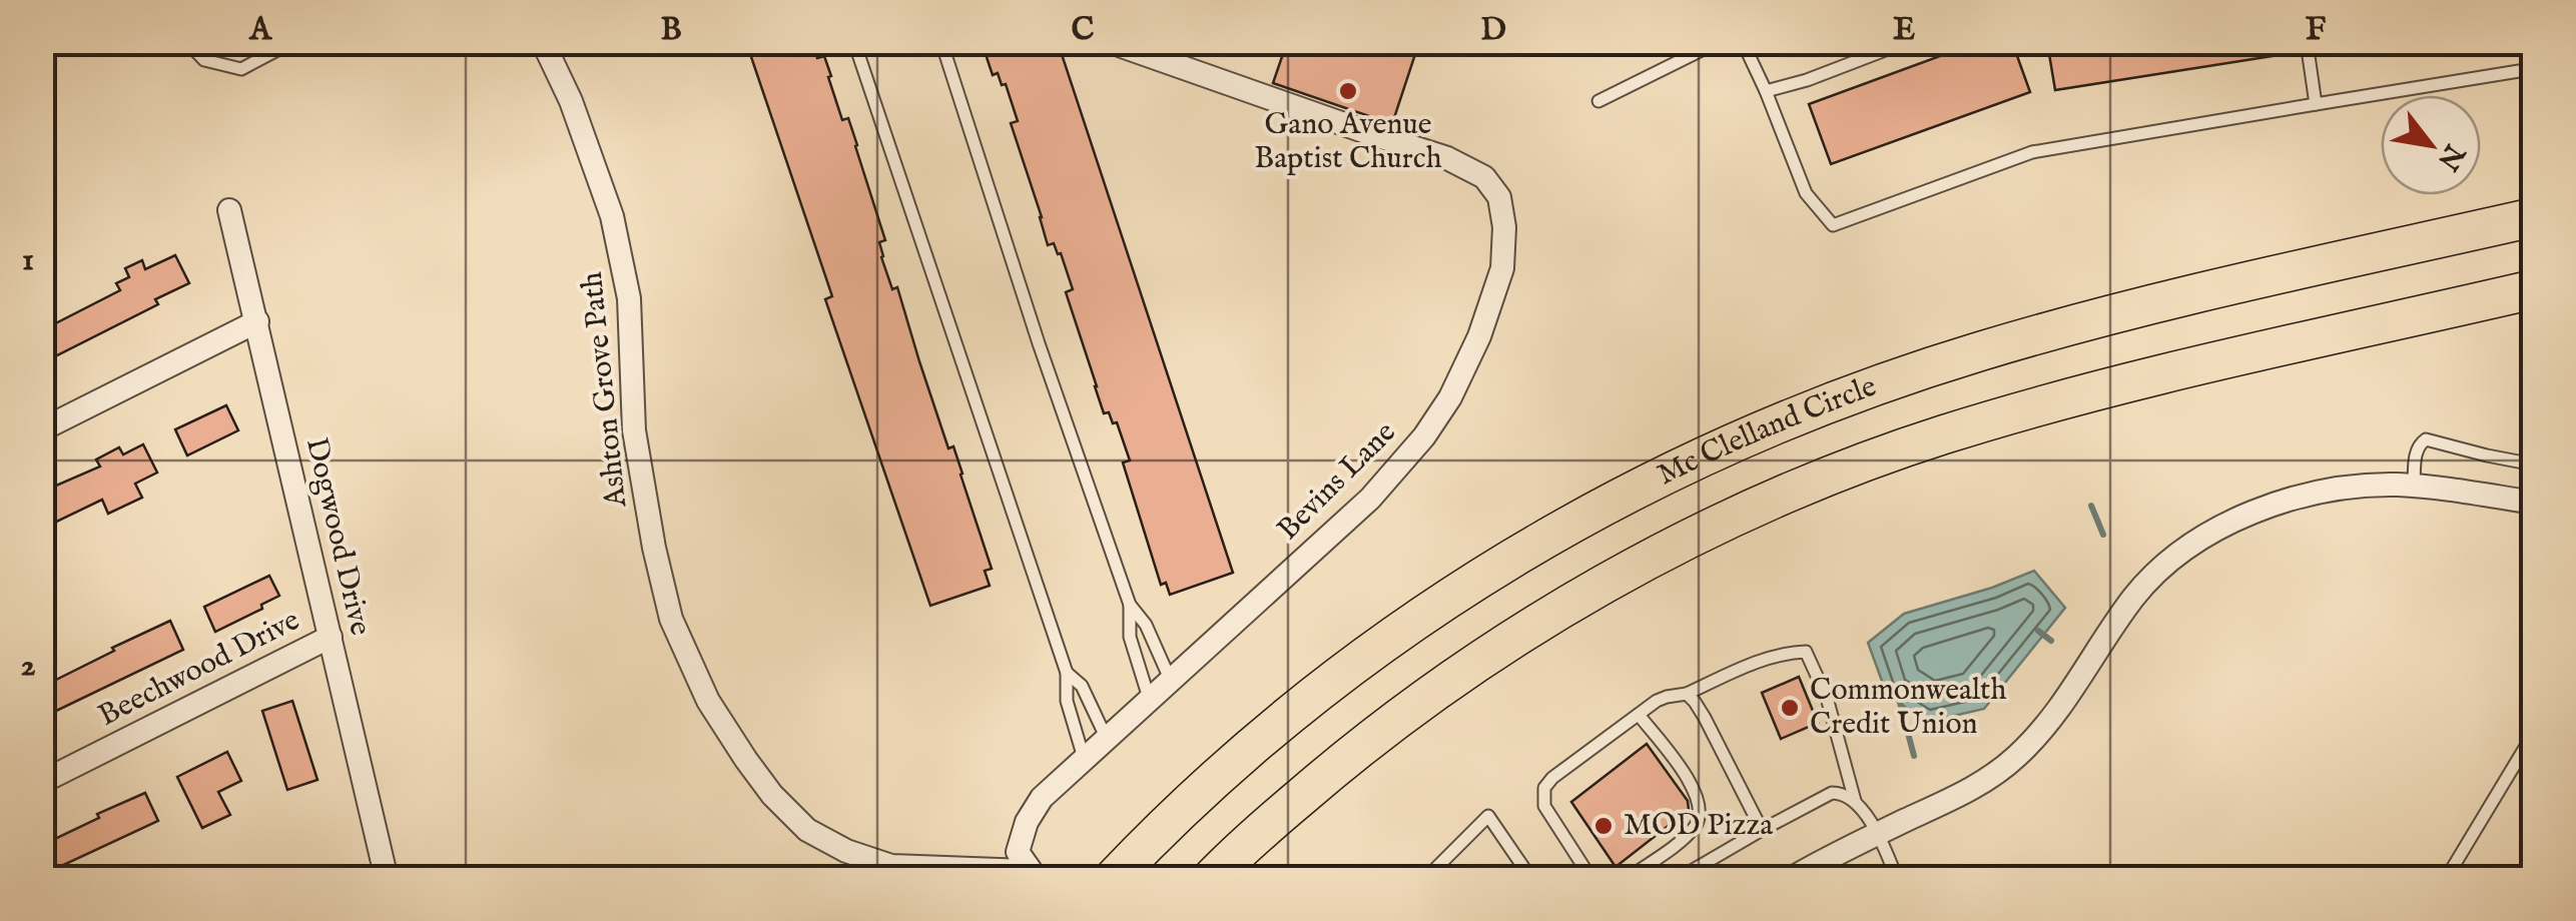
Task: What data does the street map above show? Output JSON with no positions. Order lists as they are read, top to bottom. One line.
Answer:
{"streets":{"highway":["Mc Clelland Circle"],"street":["Ashton Grove Path","Bevins Lane","Dogwood Drive","Beechwood Drive"]},"crossings":[["Ashton Grove Path","Bevins Lane"],["Dogwood Drive","Beechwood Drive"]],"places":["Gano Avenue Baptist Church","Commonwealth Credit Union","MOD Pizza"],"north":"bottom right","grid":{"columns":["A","B","C","D","E","F"],"rows":["1","2"]}}
